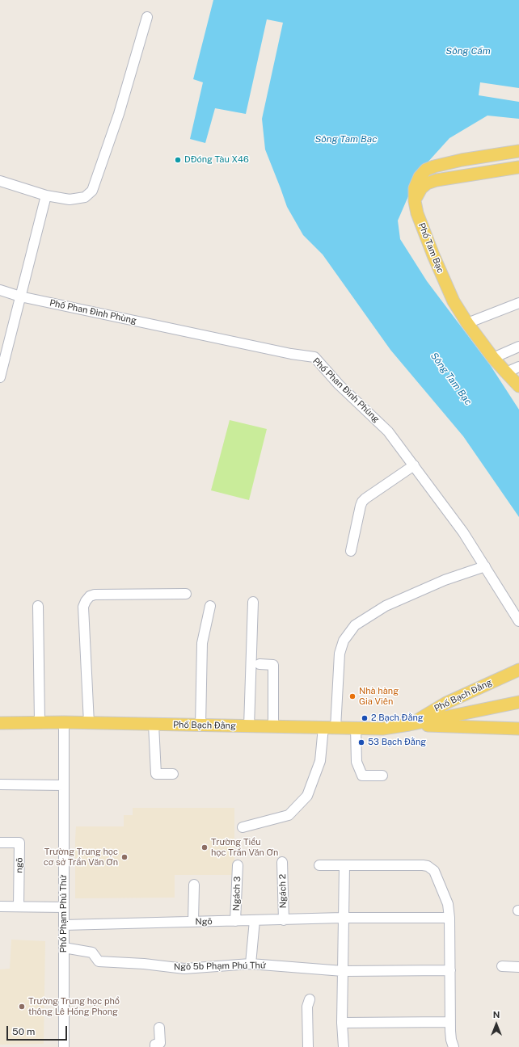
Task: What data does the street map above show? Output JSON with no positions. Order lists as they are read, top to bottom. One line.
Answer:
{"streets":{"main road":["Phố Tam Bạc","Phố Bạch Đằng"],"street":["Phố Phan Đình Phùng","ngõ","Ngách 2","Ngách 3","Phố Phạm Phú Thứ","Ngõ","Ngõ 5b Phạm Phú Thứ"]},"crossings":[["Phố Bạch Đằng","Phố Phạm Phú Thứ"],["Ngách 2","Ngõ"],["Ngách 3","Ngõ"],["Phố Phạm Phú Thứ","Ngõ"],["Phố Phạm Phú Thứ","Ngõ 5b Phạm Phú Thứ"]],"water":["Sông Cấm","Sông Tam Bạc"],"places":["DĐóng Tàu X46","Nhà hàng Gia Viên","2 Bạch Đằng","53 Bạch Đằng","Trường Tiểu học Trần Văn Ơn","Trường Trung học cơ sở Trần Văn Ơn","Trường Trung học phổ thông Lê Hồng Phong"],"scale_bar":"50 m","north":"top"}
